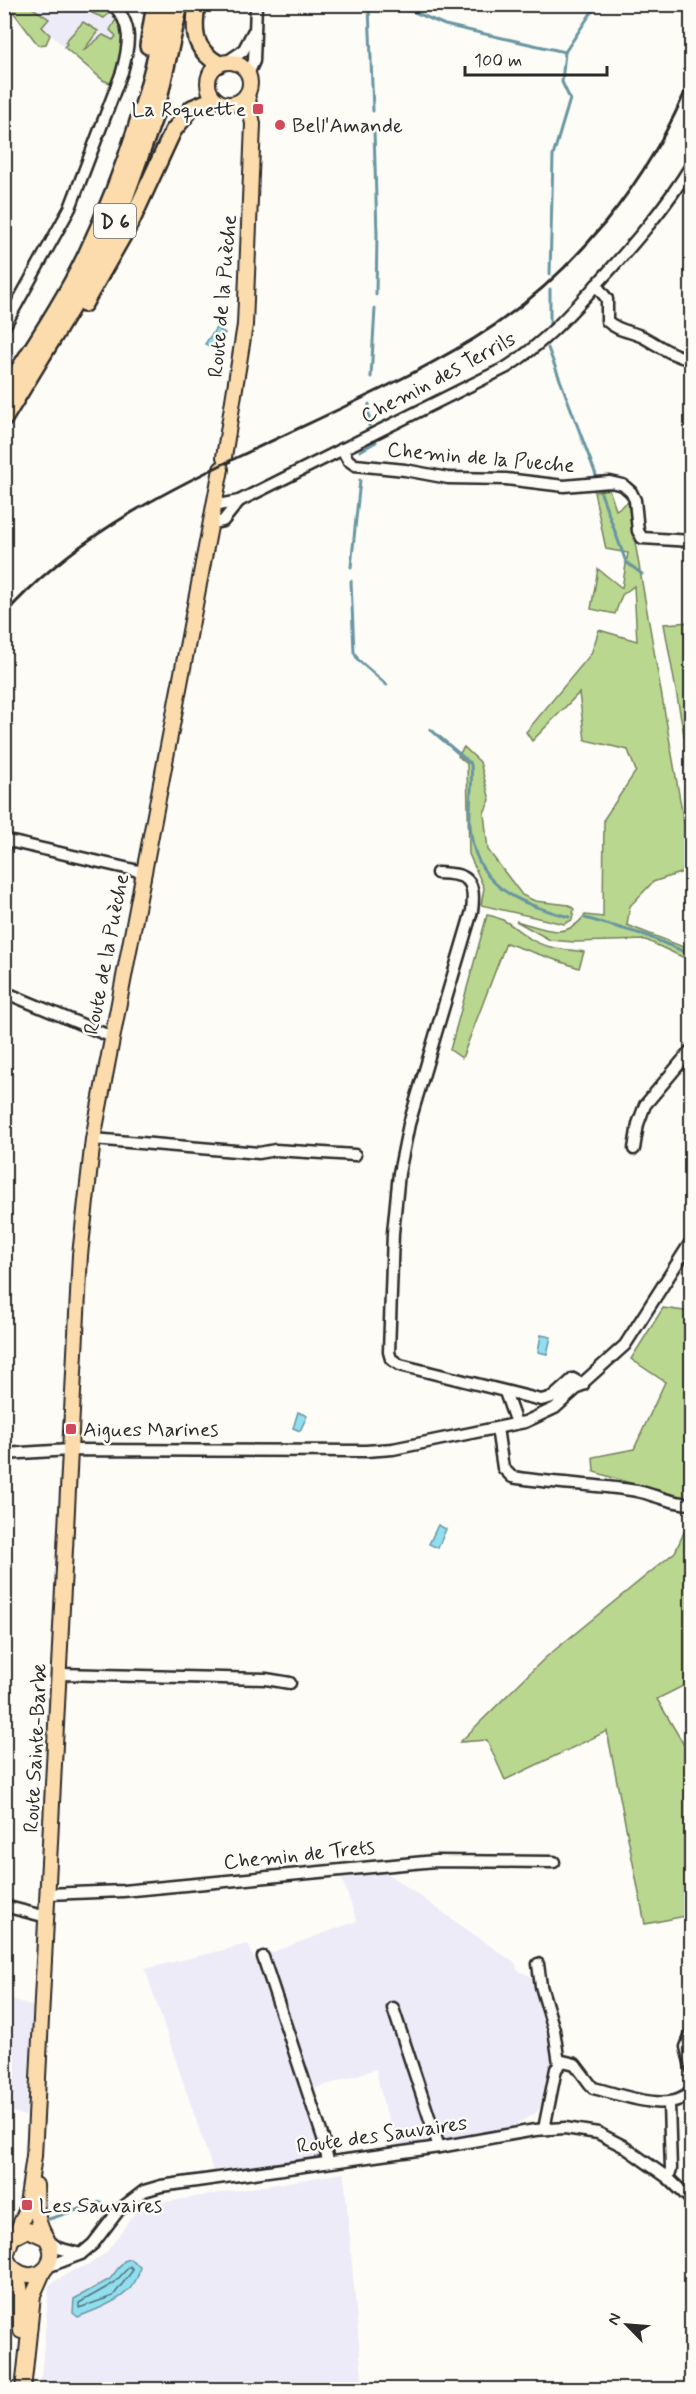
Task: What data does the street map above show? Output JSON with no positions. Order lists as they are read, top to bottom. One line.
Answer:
{"streets":{"highway":["D 6"],"main road":["Route de la Puèche","Route Sainte-Barbe"],"street":["Chemin des Terrils","Chemin de la Pueche","Chemin de Trets","Route des Sauvaires"]},"crossings":[["Route de la Puèche","Chemin des Terrils"],["Route de la Puèche","Route Sainte-Barbe"],["Chemin des Terrils","Chemin de la Pueche"],["Route Sainte-Barbe","Chemin de Trets"],["Route Sainte-Barbe","Route des Sauvaires"]],"places":{"transit":["La Roquette","Aigues Marines","Les Sauvaires"],"other":["Bell'Amande"]},"scale_bar":"100 m","north":"top left"}
